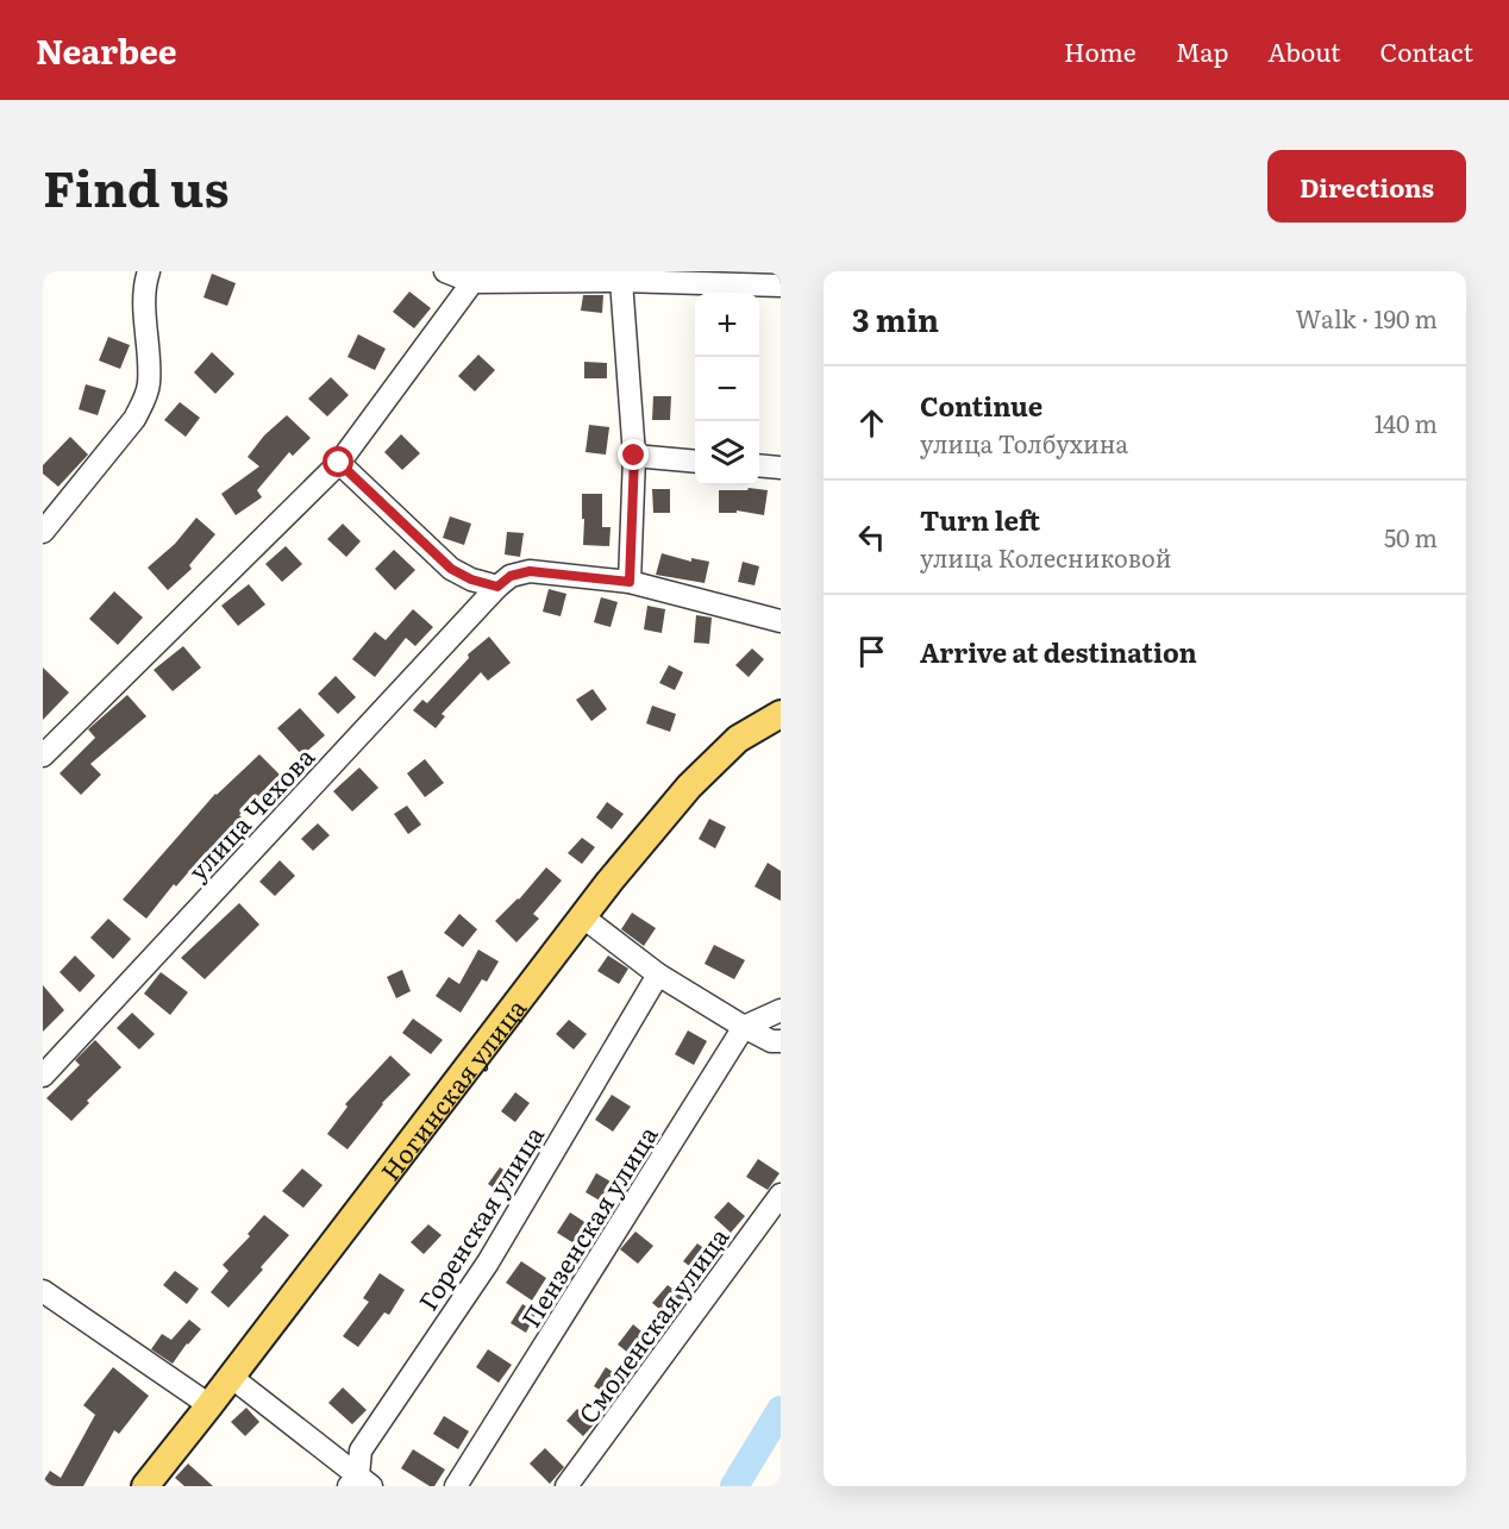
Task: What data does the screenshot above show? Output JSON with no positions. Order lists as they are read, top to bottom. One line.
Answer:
{"streets":{"main road":["Ногинская улица"],"street":["улица Чехова","Горенская улица","Пензенская улица","Смоленская улица"]},"page":{"header":"Nearbee","nav":["Home","Map","About","Contact"],"title":"Find us","buttons":"Directions","heading":["3 min","Walk · 190 m"],"map_buttons":["+","−"],"list":[["Continue","улица Толбухина","140 m"],["Turn left","улица Колесниковой","50 m"],"Arrive at destination"]}}
